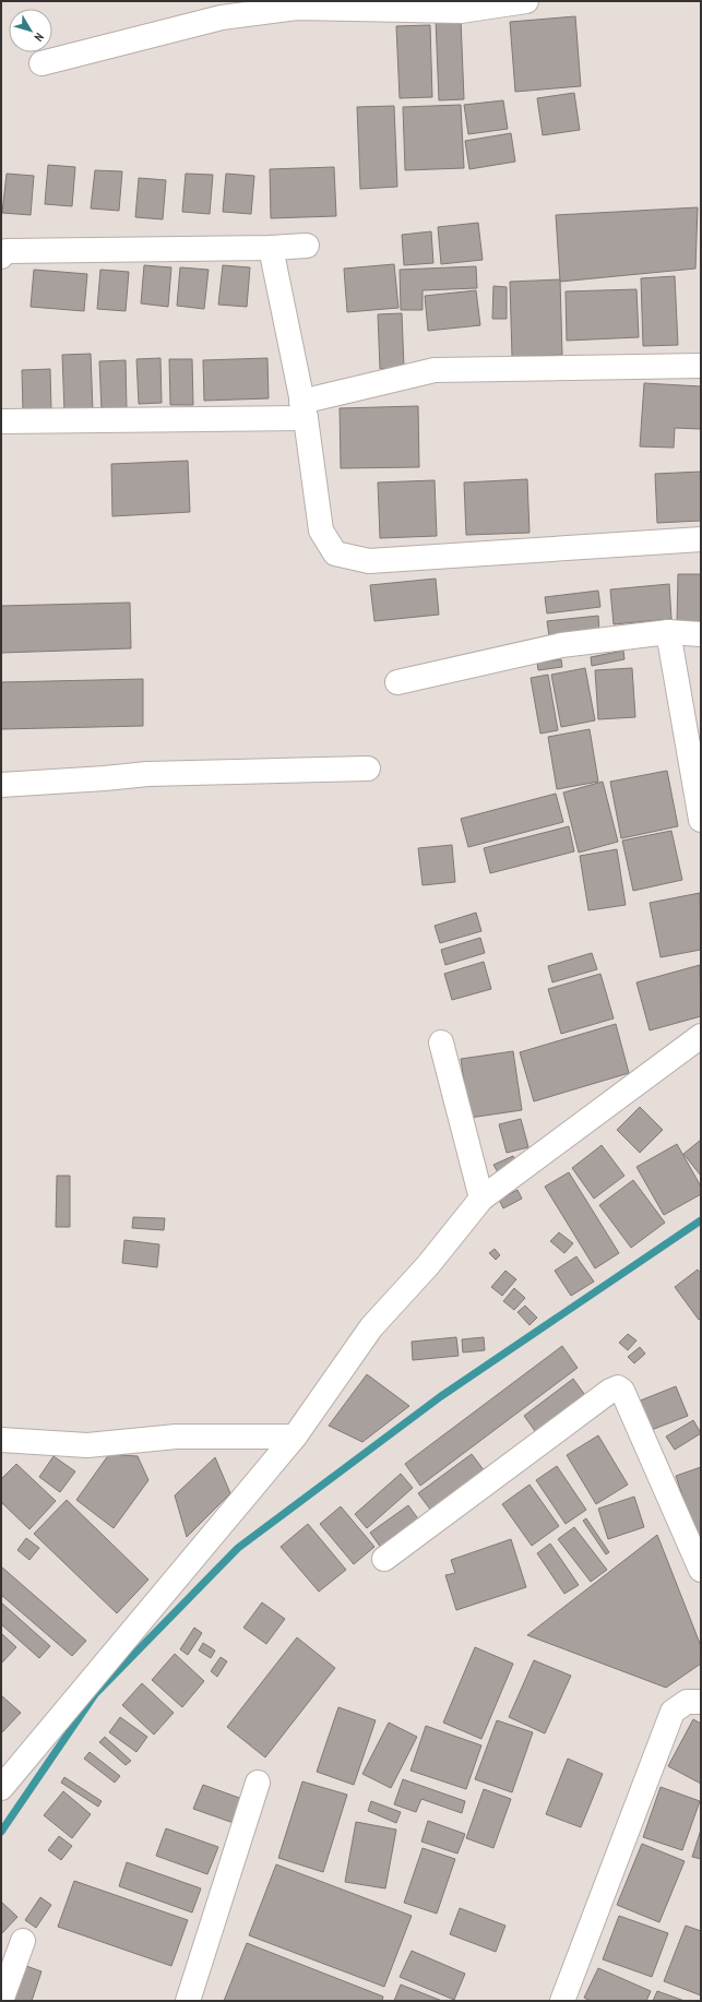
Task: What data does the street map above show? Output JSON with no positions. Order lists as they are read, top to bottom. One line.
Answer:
{"north":"bottom right"}
